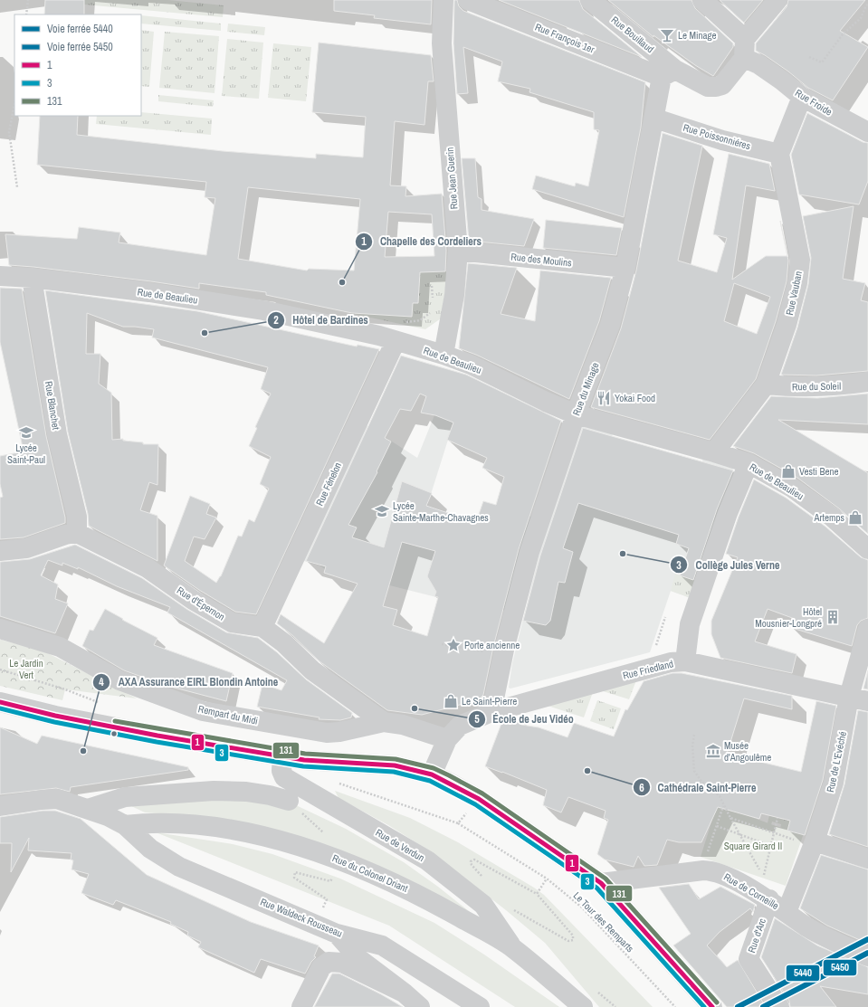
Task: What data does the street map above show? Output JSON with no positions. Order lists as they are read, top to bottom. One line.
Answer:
{"streets":{"street":["Rue Bouillaud","Rue François 1er","Rue Froide","Rue Poissonniéres","Rue Jean Guerin","Rue des Moulins","Rue Vauban","Rue de Beaulieu","Rue du Soleil","Rue du Minage","Rue Blanchet","Rue Fénelon","Rue d'Épernon","Rue Friedland","Rempart du Midi","Rue de L'Evéché","Rue de Verdun","Rue du Colonel Driant","Rue de Corneille","Rue Waldeck Rousseau","Rue d'Arc"],"path":["Le Tour des Remparts"]},"crossings":[["Rue Bouillaud","Rue François 1er"],["Rue Bouillaud","Rue du Minage"],["Rue François 1er","Rue du Minage"],["Rue Poissonniéres","Rue Vauban"],["Rue Poissonniéres","Rue du Minage"],["Rue Jean Guerin","Rue des Moulins"],["Rue Jean Guerin","Rue de Beaulieu"],["Rue des Moulins","Rue du Minage"],["Rue Vauban","Rue de Beaulieu"],["Rue Vauban","Rue du Soleil"],["Rue de Beaulieu","Rue du Minage"],["Rue de Beaulieu","Rue Blanchet"],["Rue de Beaulieu","Rue Fénelon"],["Rue du Minage","Rue Friedland"],["Rue Blanchet","Rue d'Épernon"],["Rue Fénelon","Rue d'Épernon"],["Rue d'Épernon","Rempart du Midi"],["Rue Friedland","Rue de L'Evéché"],["Rue de L'Evéché","Rue de Corneille"],["Rue de Verdun","Rue du Colonel Driant"],["Rue du Colonel Driant","Rue Waldeck Rousseau"],["Rue de Corneille","Rue d'Arc"]],"parks":["Le Jardin Vert","Square Girard II"],"places":{"bar":["Le Minage"],"other":["Chapelle des Cordeliers","Hôtel de Bardines","Collège Jules Verne","École de Jeu Vidéo","AXA Assurance EIRL Blondin Antoine","Cathédrale Saint-Pierre"],"restaurant":["Yokai Food"],"school or university":["Lycée Saint-Paul","Lycée Sainte-Marthe-Chavagnes"],"shop":["Vesti Bene","Artemps","Le Saint-Pierre"],"building":["Hôtel Mousnier-Longpré"],"place":["Porte ancienne"],"museum":["Musée d'Angoulême"]},"lines":["transit line 1","transit line 3","transit line 131","rail line 5440","rail line 5450"],"legend":["Voie ferrée 5440","Voie ferrée 5450","1","3","131"]}
